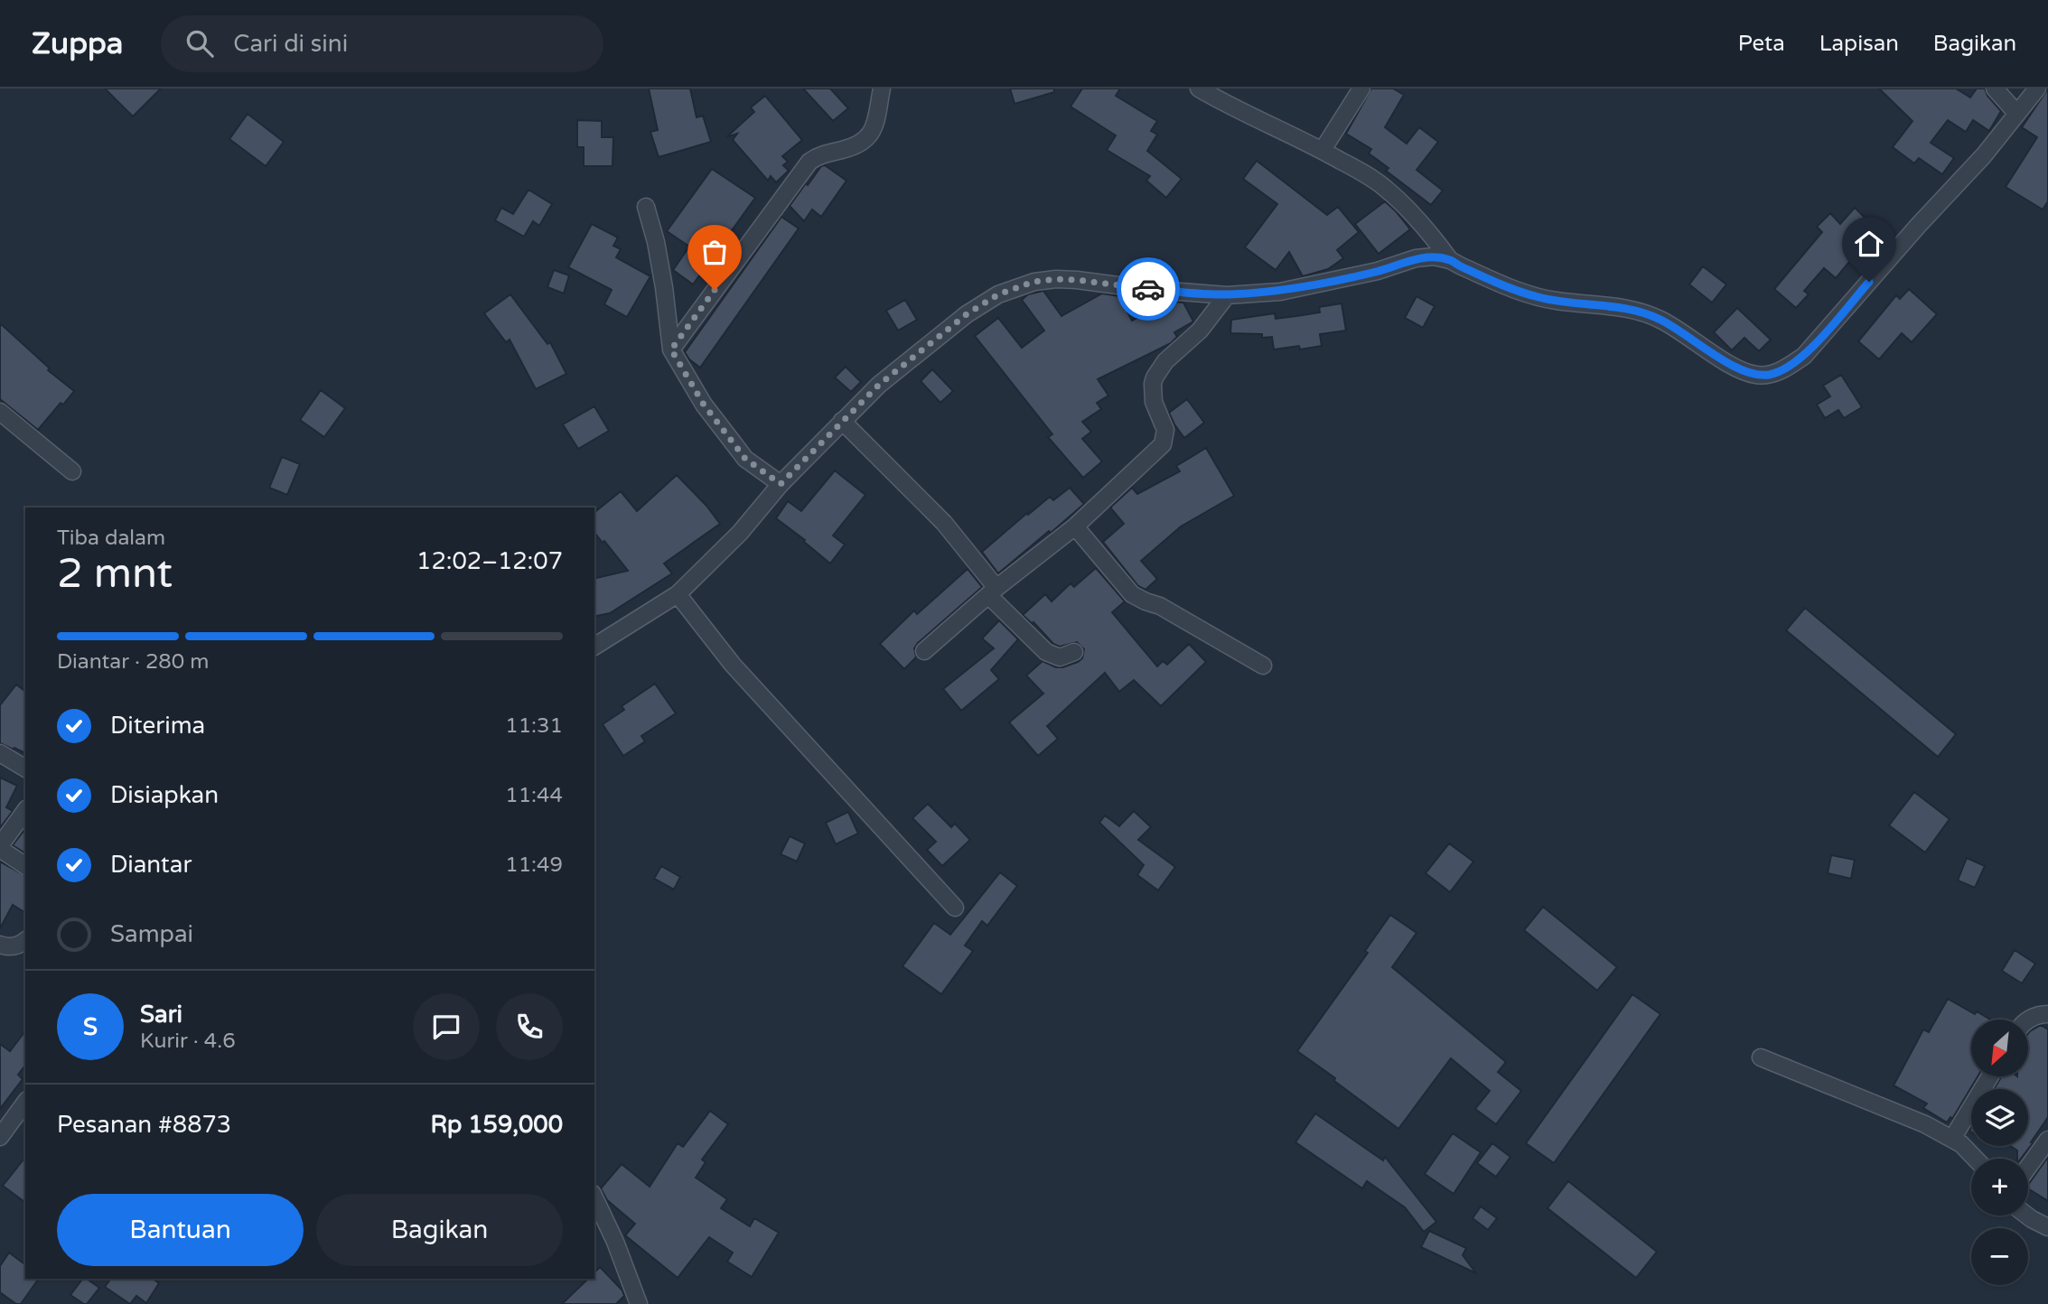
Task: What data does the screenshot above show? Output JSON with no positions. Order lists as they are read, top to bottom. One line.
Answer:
{"north":"bottom left","page":{"header":"Zuppa","search":"Cari di sini","nav":["Peta","Lapisan","Bagikan"],"heading":["2 mnt","Tiba dalam","12:02–12:07"],"panel":["Sari","Kurir · 4.6","Pesanan #8873","Rp 159,000"],"bar":"Diantar · 280 m","list":[["Diterima","11:31"],["Disiapkan","11:44"],["Diantar","11:49"],"Sampai"],"round":"S","map_buttons":["+","−"],"buttons":["Bantuan","Bagikan"]}}
